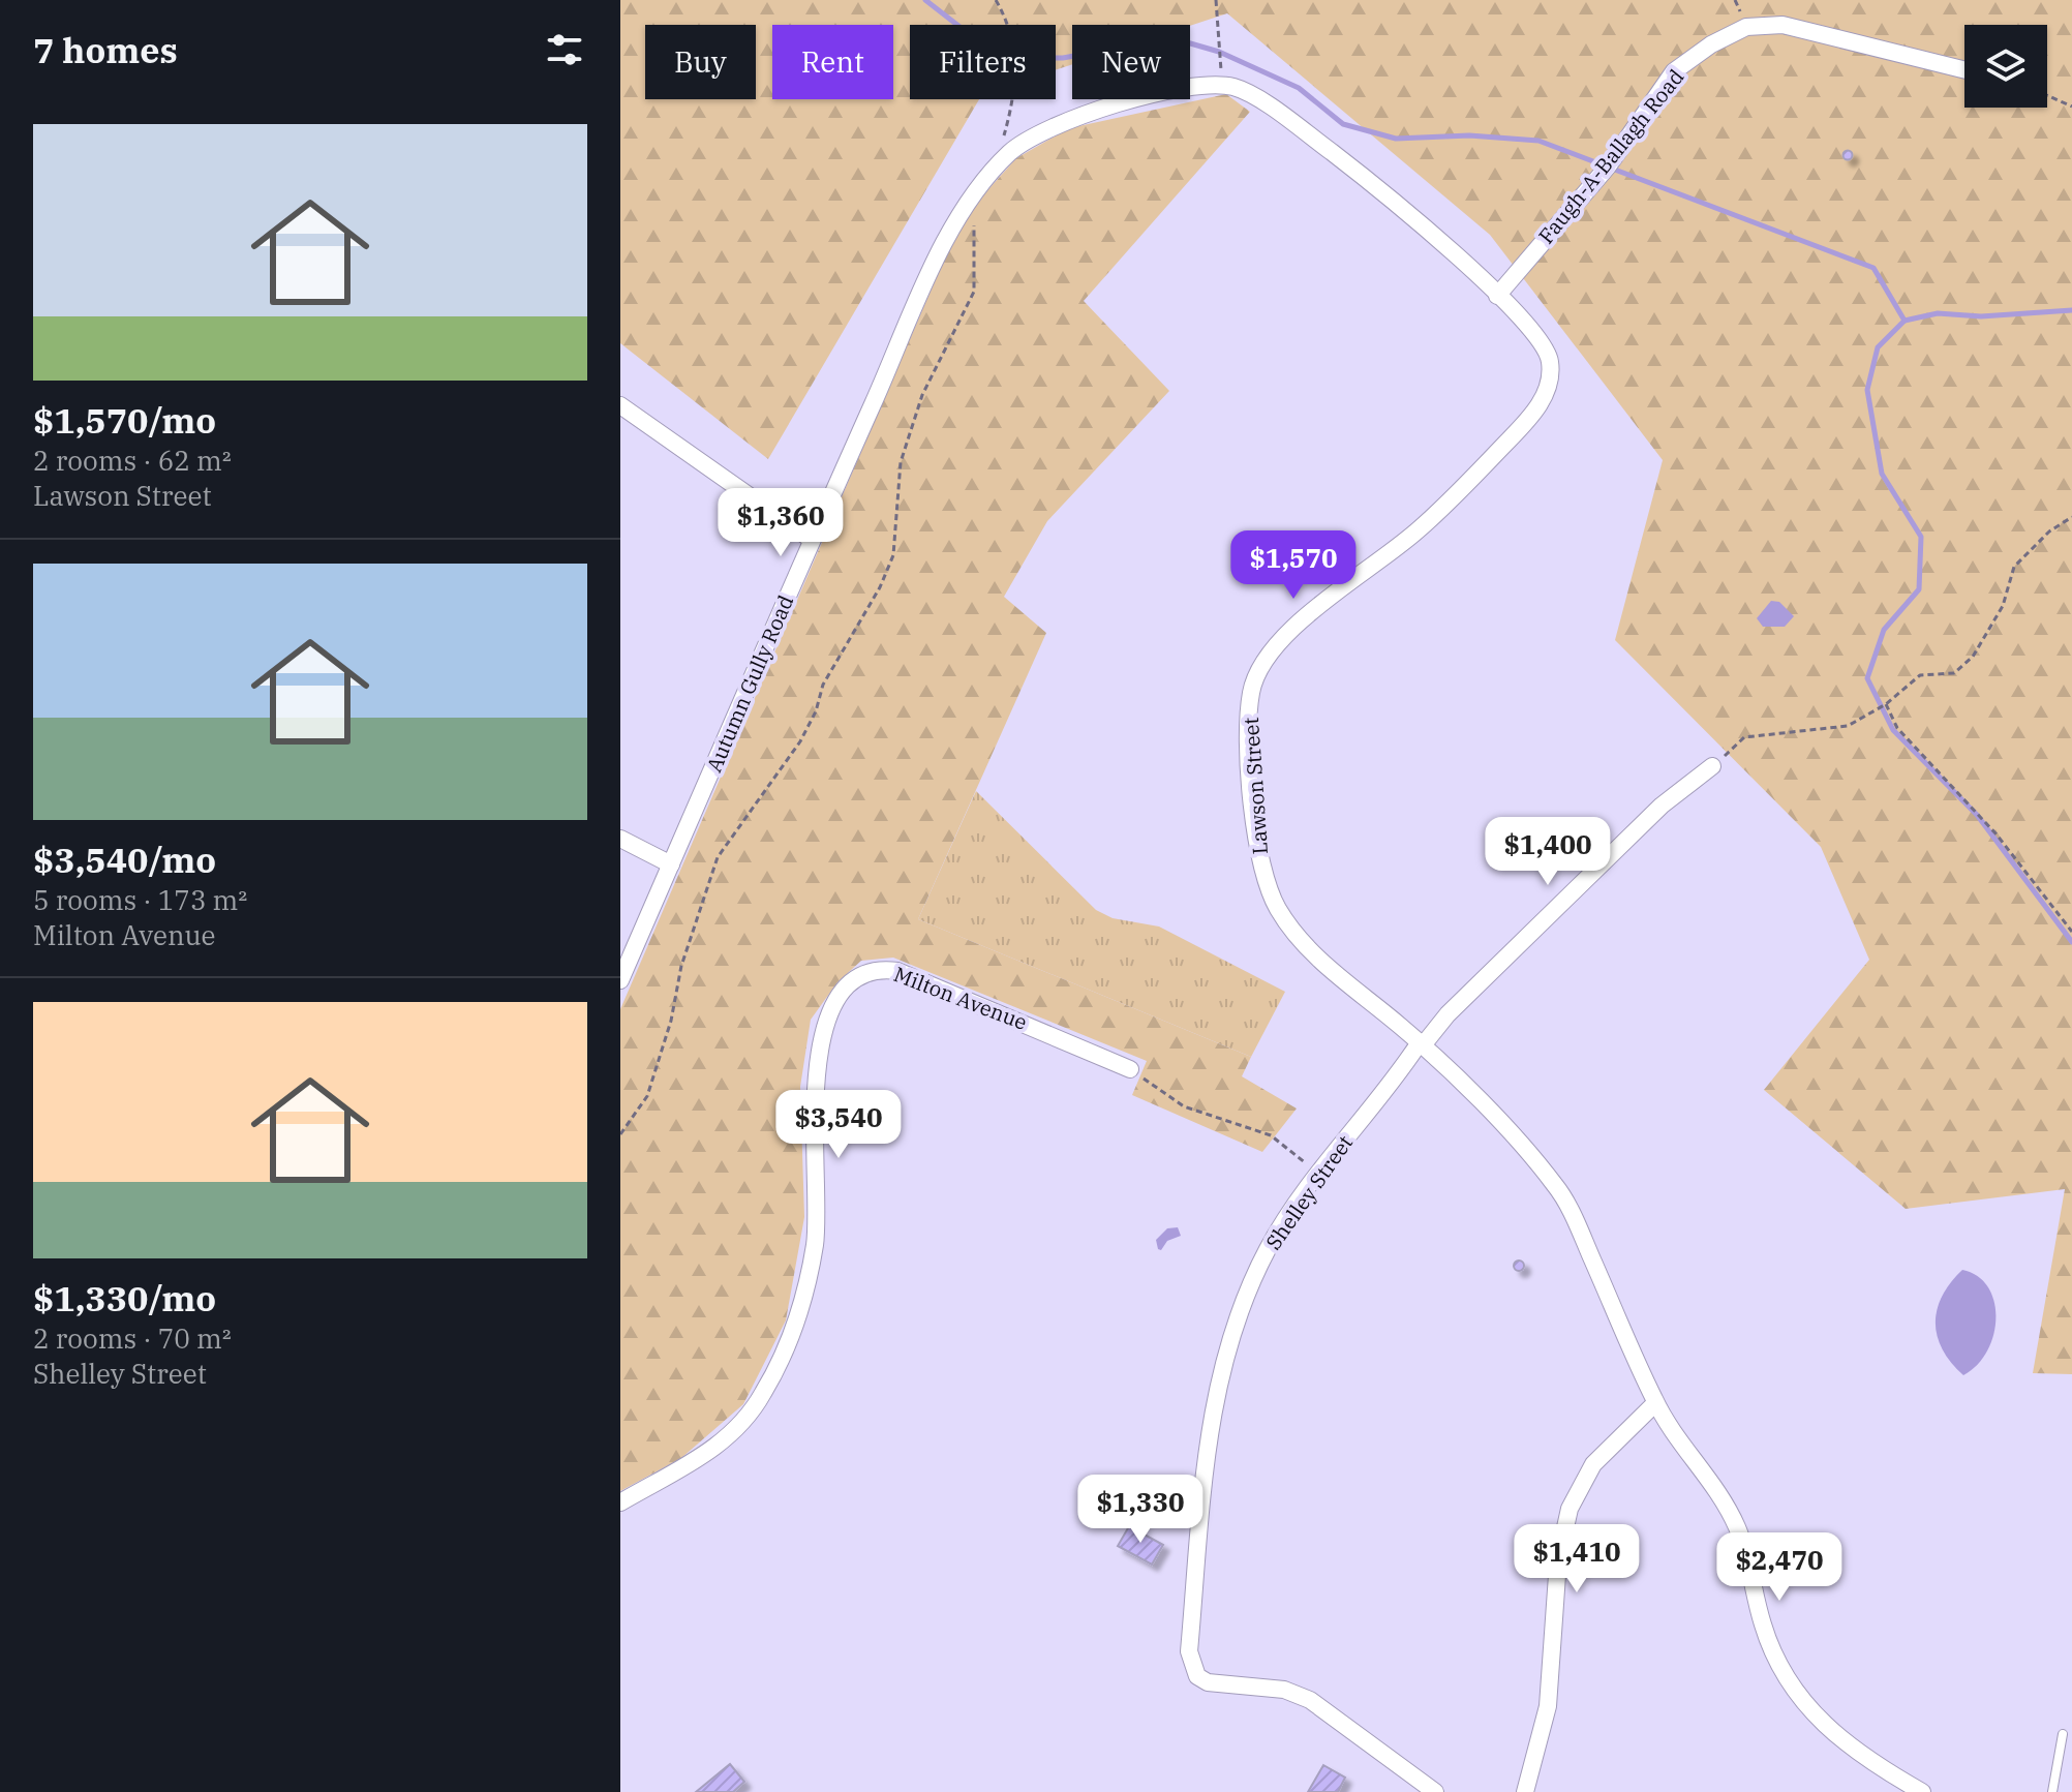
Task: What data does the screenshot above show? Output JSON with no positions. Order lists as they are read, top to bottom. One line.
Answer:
{"streets":{"street":["Faugh-A-Ballagh Road","Autumn Gully Road","Lawson Street","Milton Avenue","Shelley Street"]},"crossings":[["Faugh-A-Ballagh Road","Lawson Street"],["Autumn Gully Road","Lawson Street"],["Lawson Street","Shelley Street"]],"page":{"heading":"7 homes","chip":["Buy","Rent","Filters","New"],"list":[{"name":"$1,570/mo","note":"2 rooms · 62 m² · Lawson Street"},{"name":"$3,540/mo","note":"5 rooms · 173 m² · Milton Avenue"},{"name":"$1,330/mo","note":"2 rooms · 70 m² · Shelley Street"}],"price":["$1,360","$1,570","$1,400","$3,540","$1,330","$1,410","$2,470"]}}
